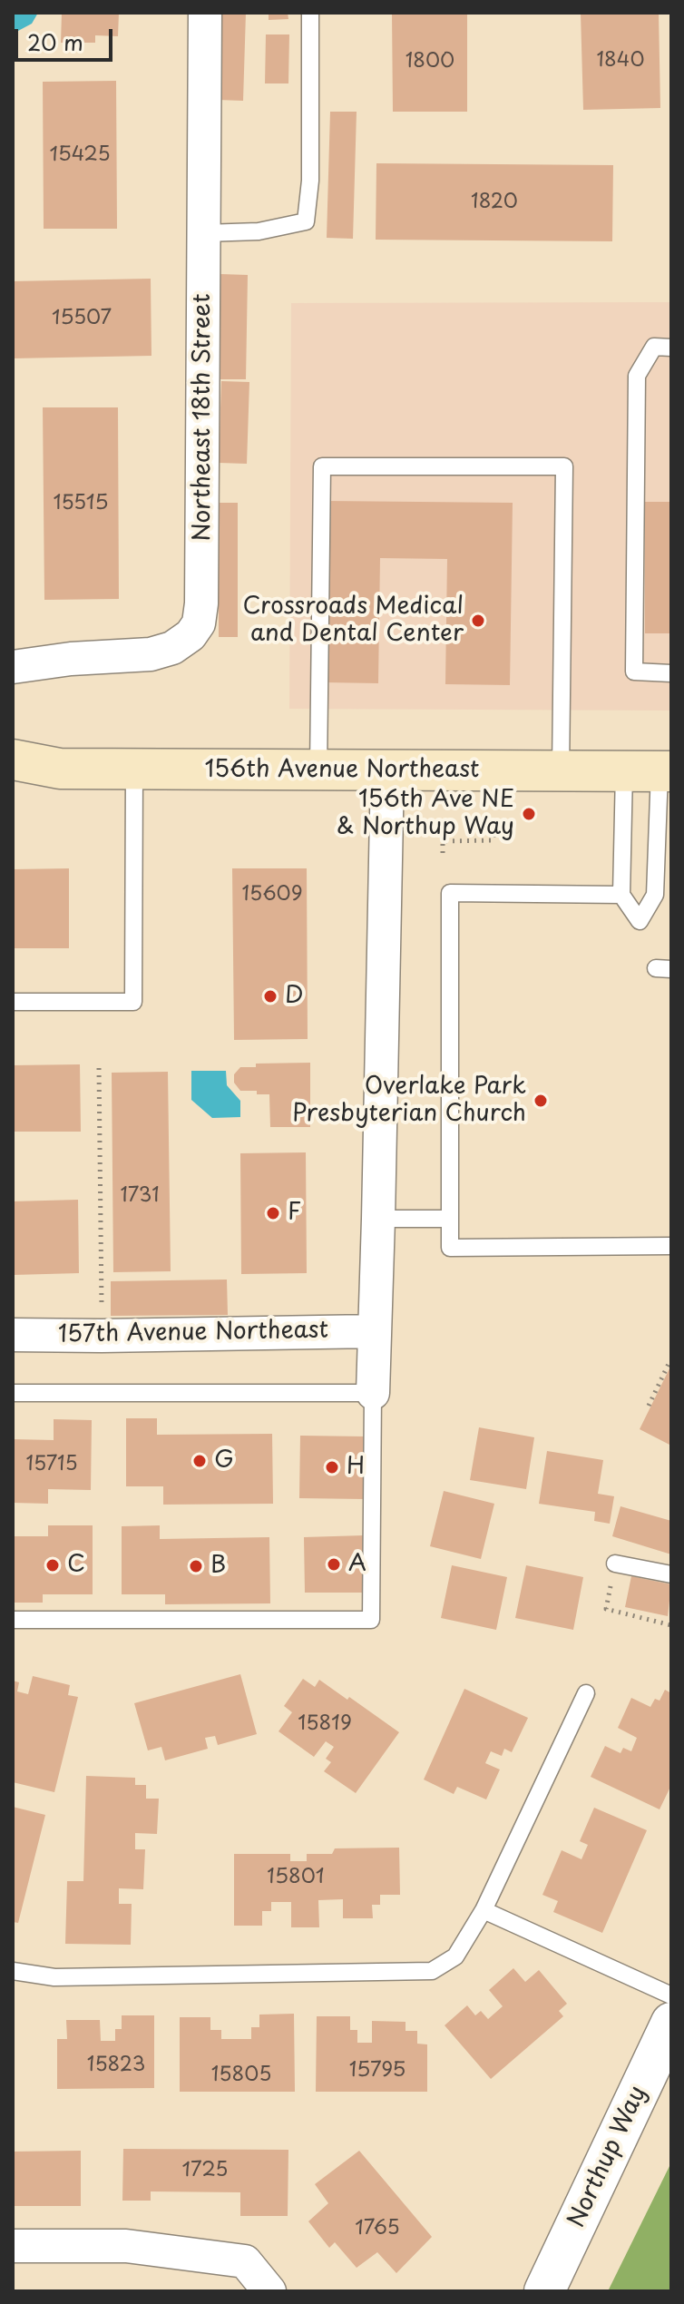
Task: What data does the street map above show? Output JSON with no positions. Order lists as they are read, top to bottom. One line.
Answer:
{"streets":{"main road":["156th Avenue Northeast"],"street":["Northeast 18th Street","157th Avenue Northeast","Northup Way"]},"places":["Crossroads Medical and Dental Center","156th Ave NE & Northup Way","D","Overlake Park Presbyterian Church","F","G","H","A","C","B"],"house_numbers":["1840","1800","15425","1820","15507","15515","15609","1731","15715","15819","15801","15823","15795","15805","1725","1765"],"scale_bar":"20 m"}
